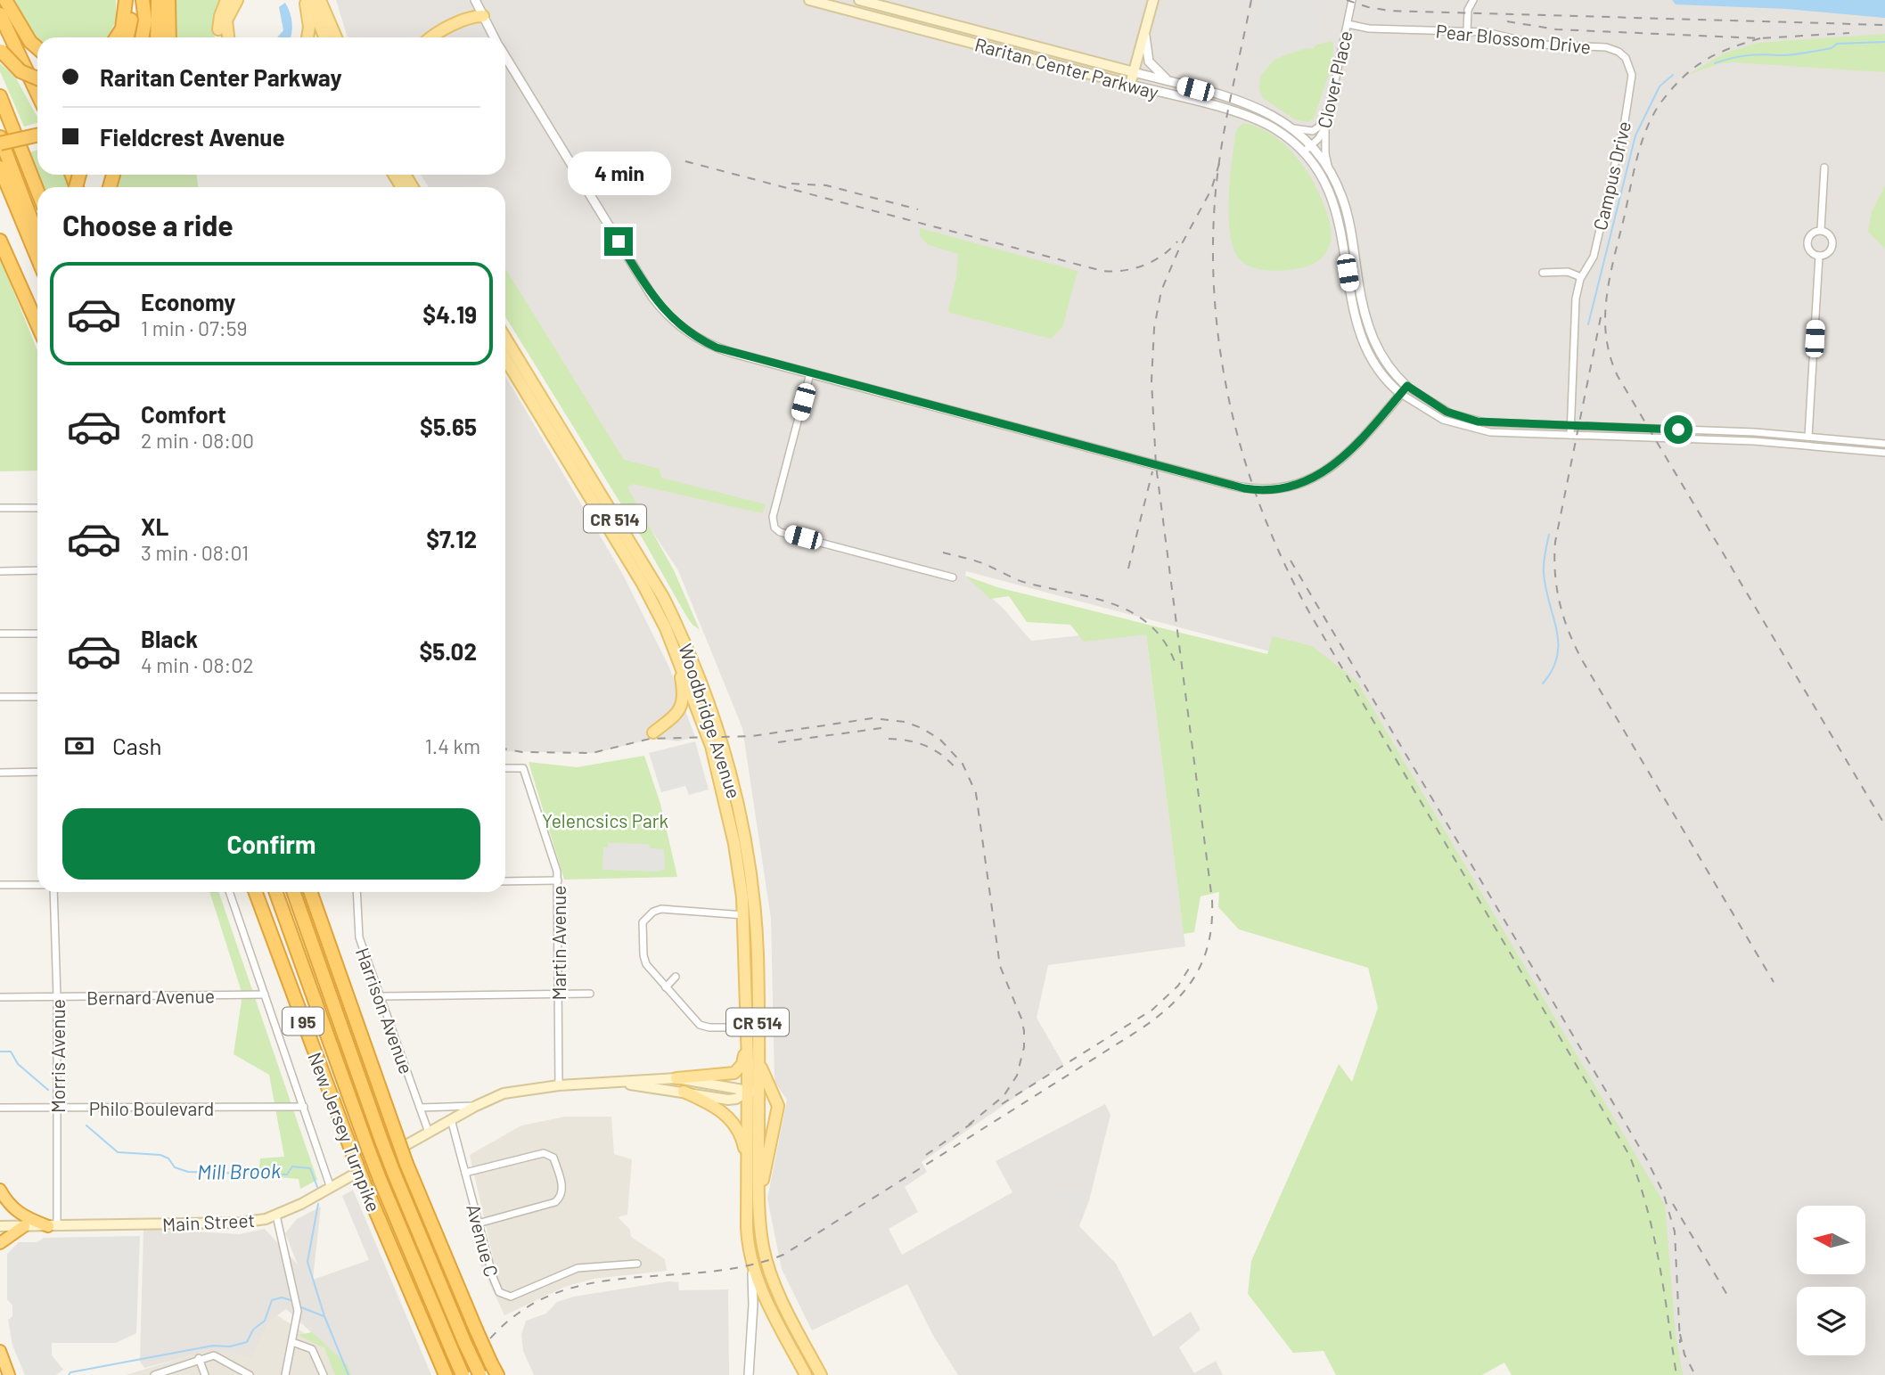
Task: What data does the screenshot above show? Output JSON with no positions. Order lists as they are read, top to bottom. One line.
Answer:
{"streets":{"highway":["I 95","New Jersey Turnpike"],"main road":["Raritan Center Parkway","CR 514","Woodbridge Avenue","Main Street"],"street":["Pear Blossom Drive","Clover Place","Campus Drive","Martin Avenue","Bernard Avenue","Harrison Avenue","Morris Avenue","Philo Boulevard","Avenue C"]},"crossings":[["Pear Blossom Drive","Clover Place"],["Pear Blossom Drive","Campus Drive"],["Raritan Center Parkway","Clover Place"],["Raritan Center Parkway","Campus Drive"],["Woodbridge Avenue","Main Street"],["Martin Avenue","Main Street"],["Bernard Avenue","Morris Avenue"],["Harrison Avenue","Main Street"],["Morris Avenue","Philo Boulevard"],["Morris Avenue","Main Street"],["Main Street","Avenue C"]],"water":["Mill Brook"],"parks":["Yelencsics Park"],"north":"left","page":{"banner":["Raritan Center Parkway","Fieldcrest Avenue"],"bubble":"4 min","heading":"Choose a ride","list":[{"name":"Economy","note":"1 min · 07:59","value":"$4.19"},{"name":"Comfort","note":"2 min · 08:00","value":"$5.65"},{"name":"XL","note":"3 min · 08:01","value":"$7.12"},{"name":"Black","note":"4 min · 08:02","value":"$5.02"}],"pay":["Cash","1.4 km"],"buttons":"Confirm"}}
